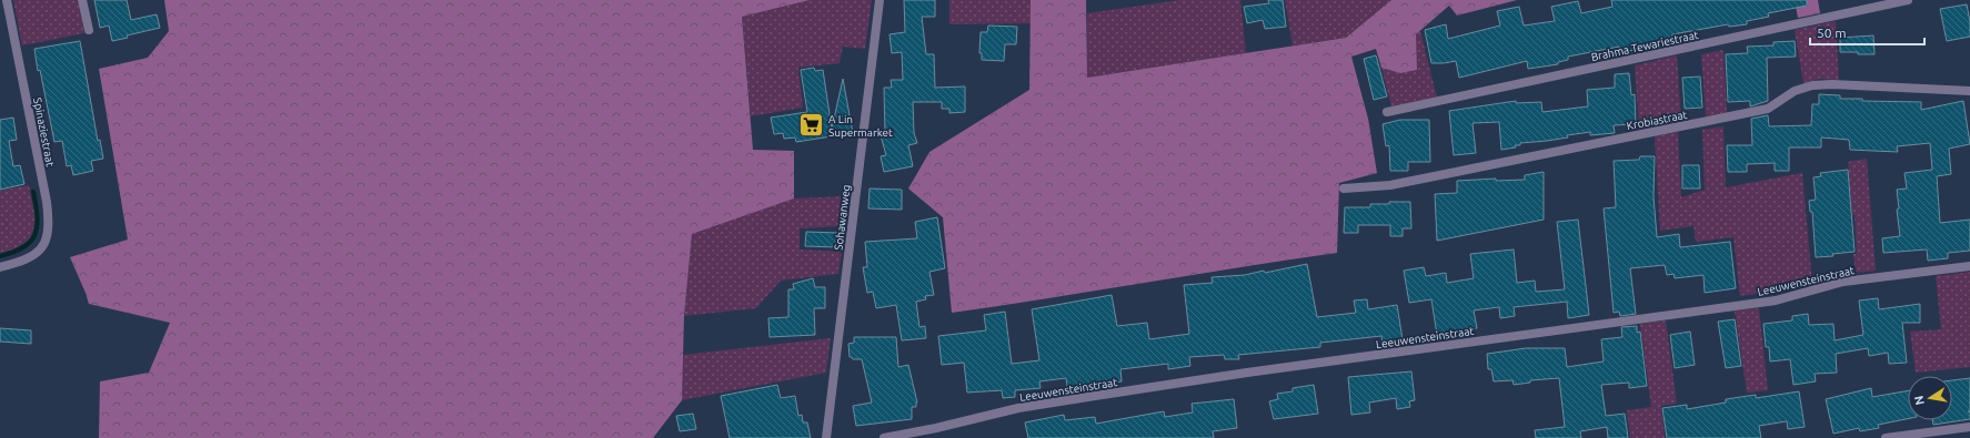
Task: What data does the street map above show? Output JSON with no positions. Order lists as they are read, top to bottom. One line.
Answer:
{"streets":{"street":["Brahma Tewariestraat","Krobiastraat","Spinaziestraat","Sohawanweg","Leeuwensteinstraat"]},"places":{"supermarket":["A Lin Supermarket"]},"scale_bar":"50 m","north":"left"}
